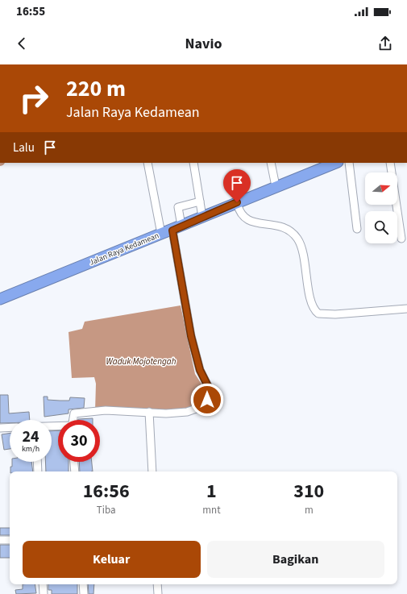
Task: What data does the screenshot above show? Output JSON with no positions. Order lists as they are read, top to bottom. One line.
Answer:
{"streets":{"highway":["Jalan Raya Kedamean"]},"water":["Waduk Mojotengah"],"north":"right","page":{"status":"16:55","header":"Navio","turn":["220 m","Jalan Raya Kedamean"],"then":"Lalu","speed":"24 km/h","limit":"30","eta":["16:56","Tiba","1","mnt","310","m"],"buttons":["Keluar","Bagikan"]}}
